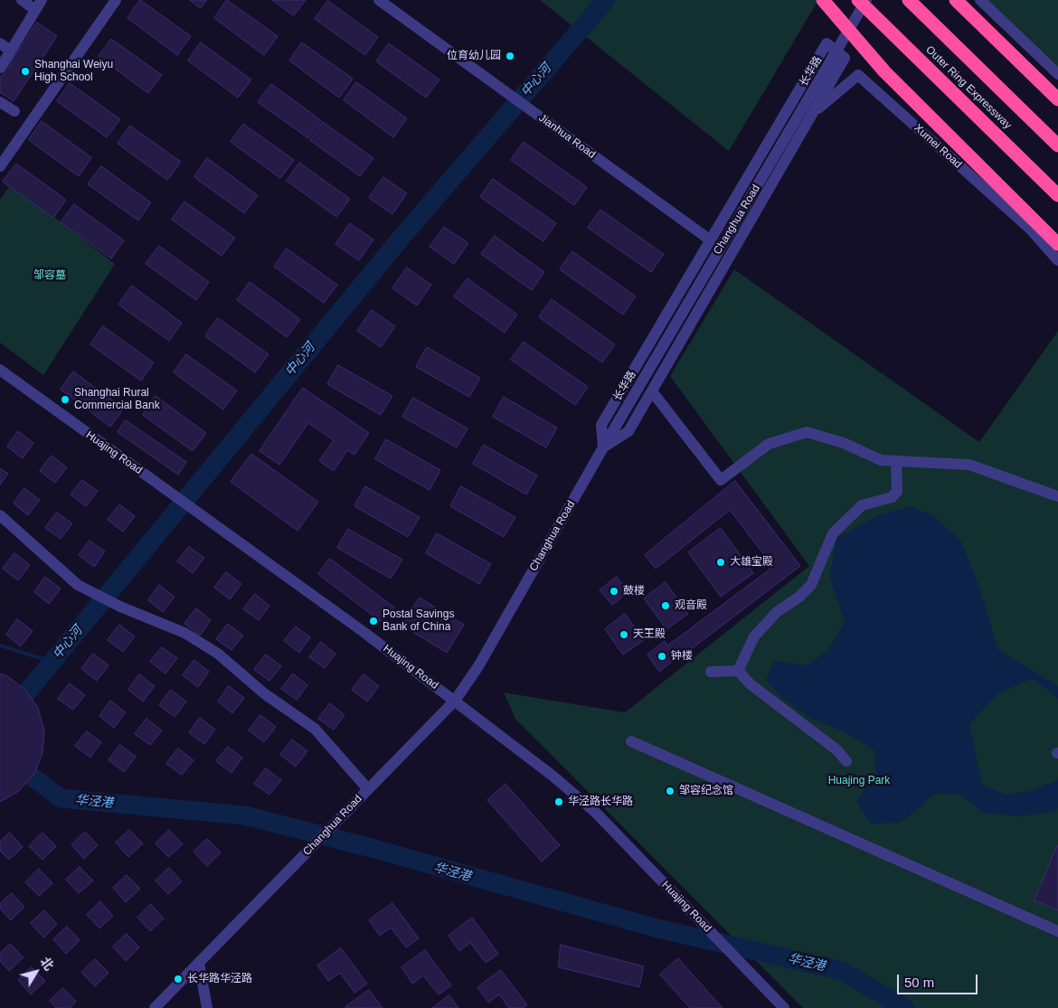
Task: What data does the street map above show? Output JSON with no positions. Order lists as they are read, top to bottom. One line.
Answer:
{"streets":{"highway":["Outer Ring Expressway"],"street":["长华路","Jianhua Road","Xumei Road","Changhua Road","Huajing Road"]},"crossings":[["长华路","Jianhua Road"],["长华路","Xumei Road"],["长华路","Changhua Road"],["Changhua Road","Huajing Road"]],"water":["中心河","华泾港"],"parks":["邹容墓","Huajing Park"],"places":["位育幼儿园","Shanghai Weiyu High School","Shanghai Rural Commercial Bank","大雄宝殿","鼓楼","观音殿","Postal Savings Bank of China","天王殿","钟楼","邹容纪念馆","华泾路长华路","长华路华泾路"],"scale_bar":"50 m","north":"top right"}
